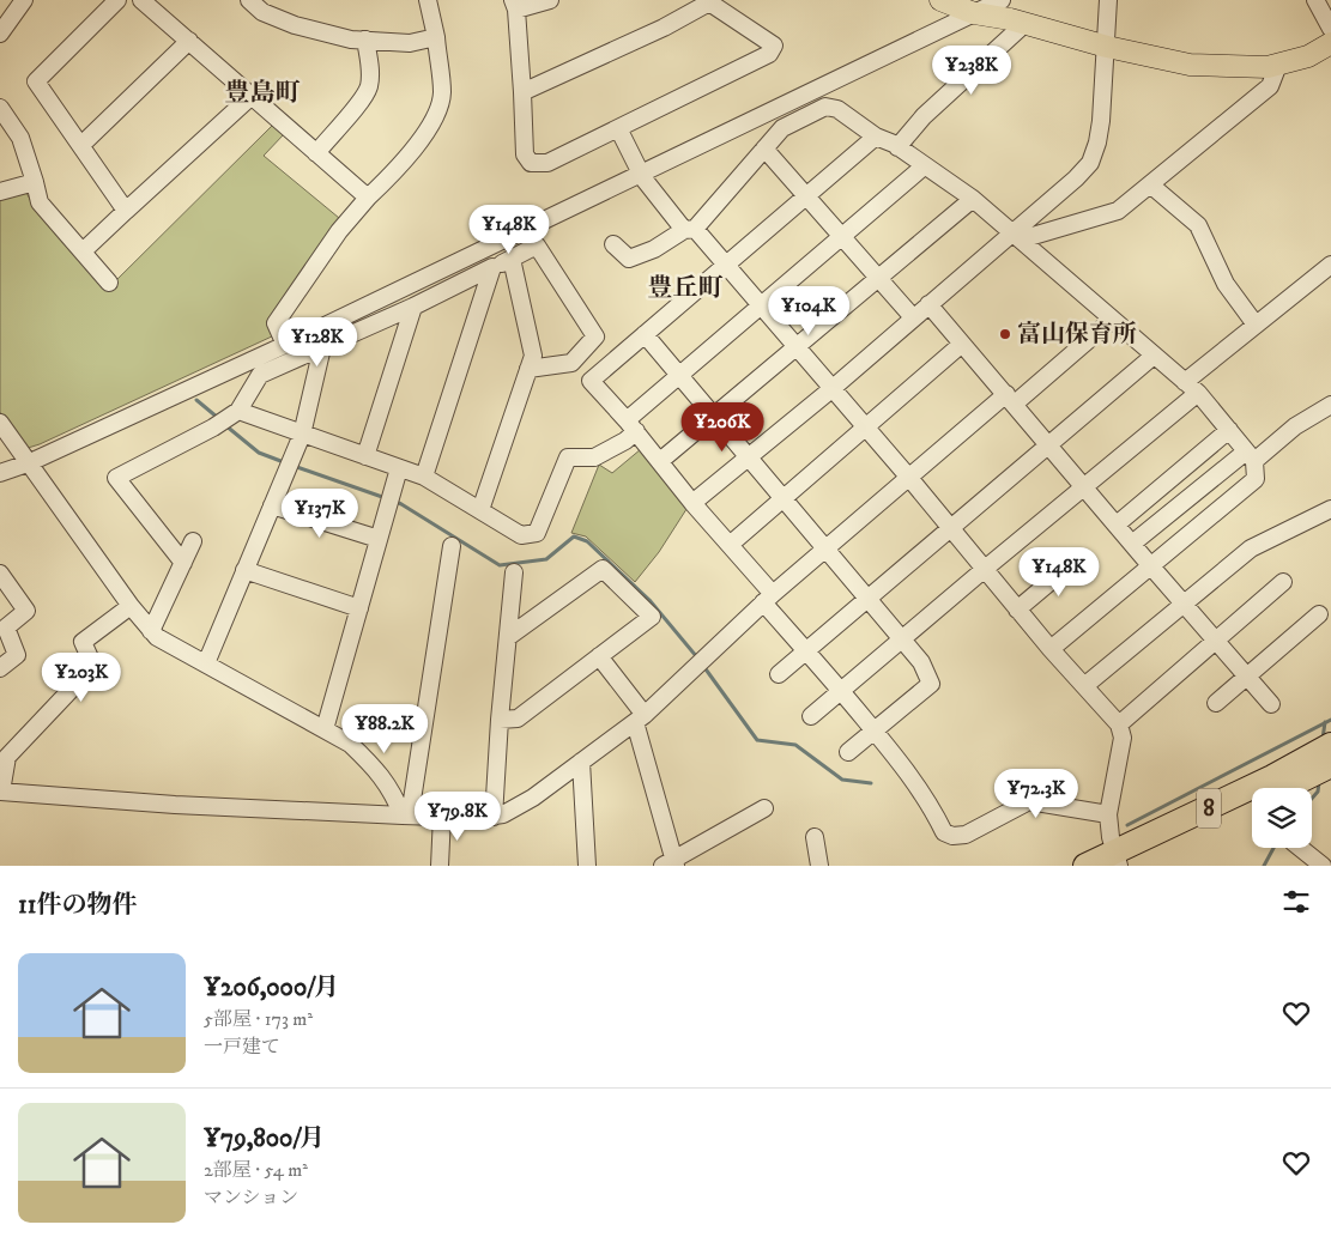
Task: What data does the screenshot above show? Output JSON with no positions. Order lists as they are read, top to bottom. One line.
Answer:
{"streets":{"highway":["8"]},"districts":["豊島町","豊丘町"],"places":["富山保育所"],"page":{"price":["¥238K","¥148K","¥104K","¥128K","¥206K","¥137K","¥148K","¥203K","¥88.2K","¥72.3K","¥79.8K"],"heading":"11件の物件","list":[{"name":"¥206,000/月","note":"5部屋 · 173 m² · 一戸建て"},{"name":"¥79,800/月","note":"2部屋 · 54 m² · マンション"}]}}
